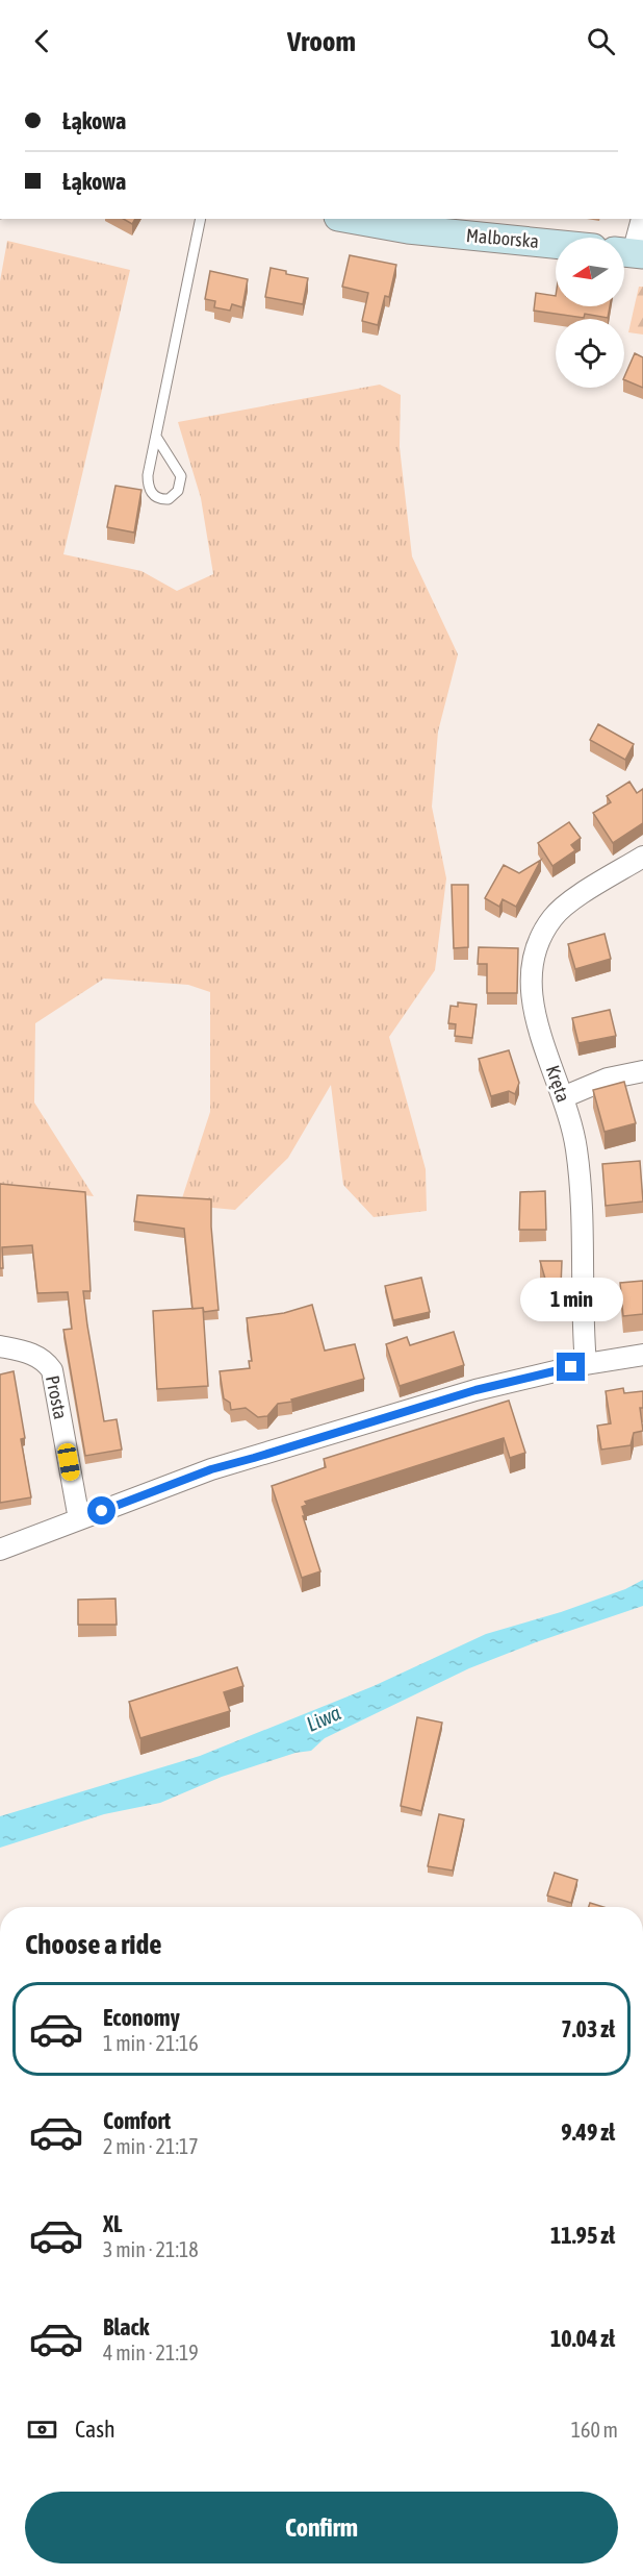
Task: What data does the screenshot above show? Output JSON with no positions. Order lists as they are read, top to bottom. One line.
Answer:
{"streets":{"street":["Malborska","Kręta","Prosta"]},"water":["Liwa"],"north":"left","page":{"header":"Vroom","banner":["Łąkowa","Łąkowa"],"bubble":"1 min","heading":"Choose a ride","list":[{"name":"Economy","note":"1 min · 21:16","value":"7.03 zł"},{"name":"Comfort","note":"2 min · 21:17","value":"9.49 zł"},{"name":"XL","note":"3 min · 21:18","value":"11.95 zł"},{"name":"Black","note":"4 min · 21:19","value":"10.04 zł"}],"pay":["Cash","160 m"],"buttons":"Confirm"}}
